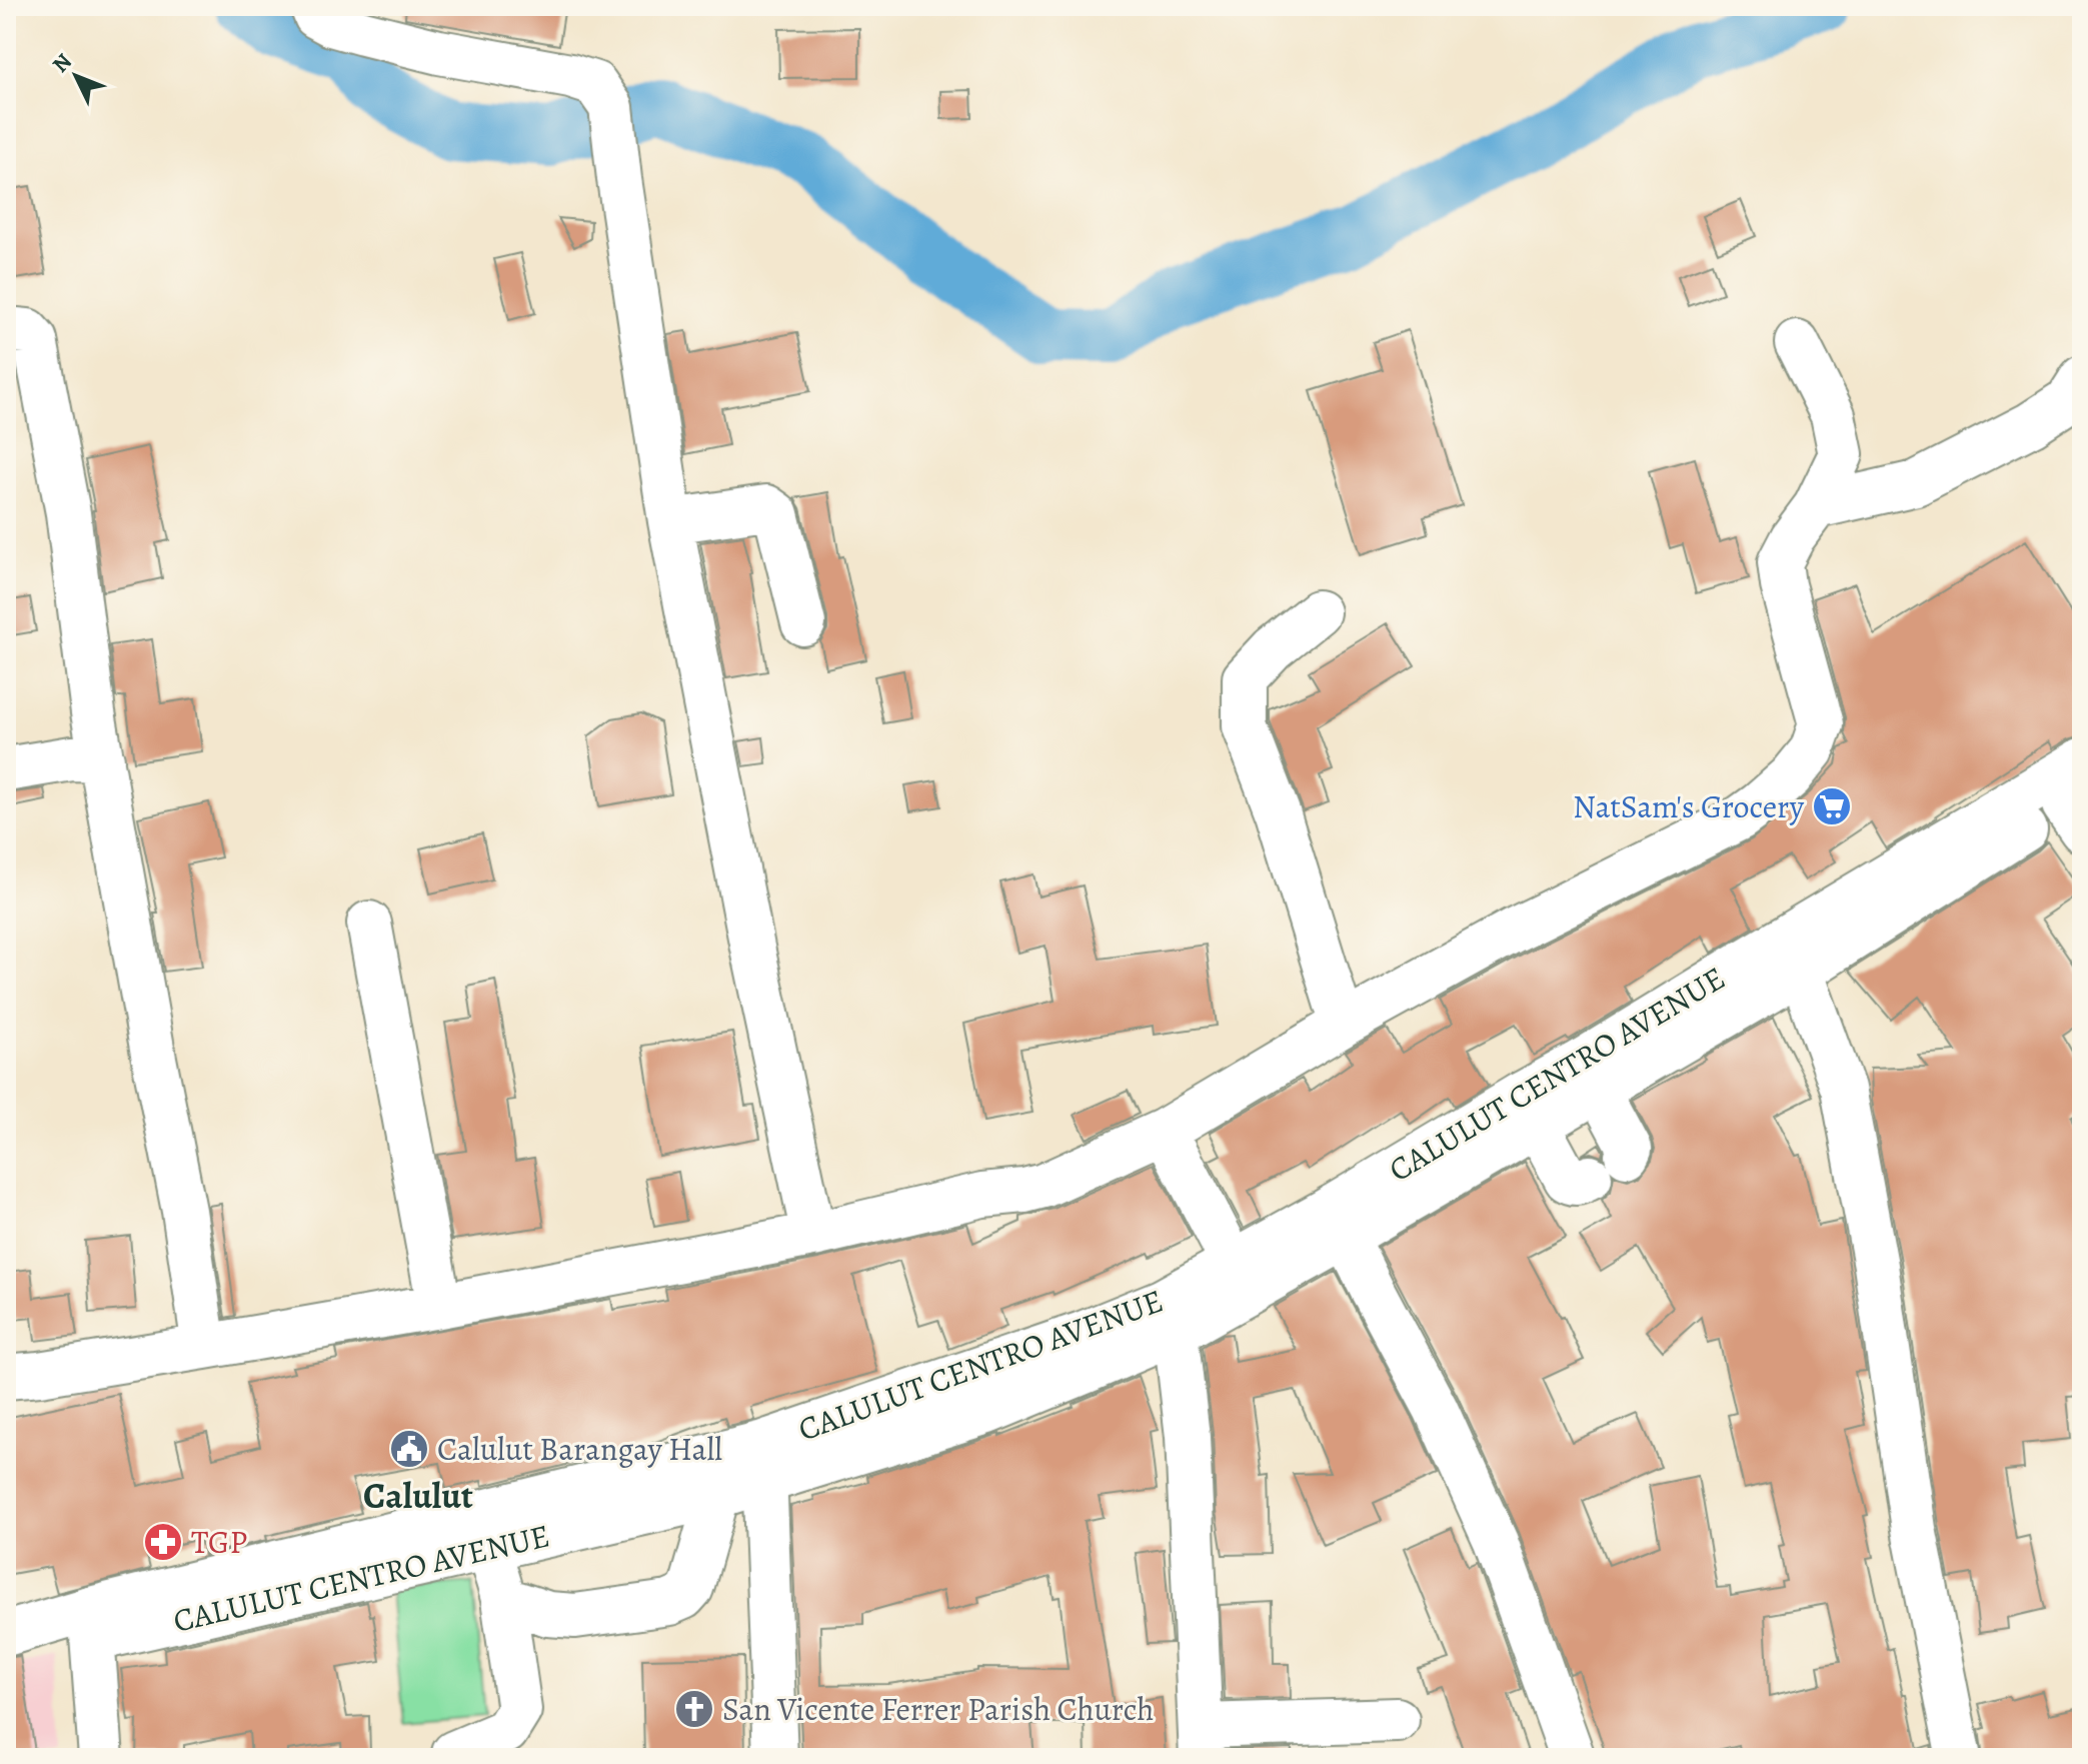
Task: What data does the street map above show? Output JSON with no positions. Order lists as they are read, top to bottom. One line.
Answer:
{"streets":{"street":["CALULUT CENTRO AVENUE"]},"districts":["Calulut"],"places":{"supermarket":["NatSam's Grocery"],"public building":["Calulut Barangay Hall"],"pharmacy":["TGP"],"church":["San Vicente Ferrer Parish Church"]},"north":"top left"}
